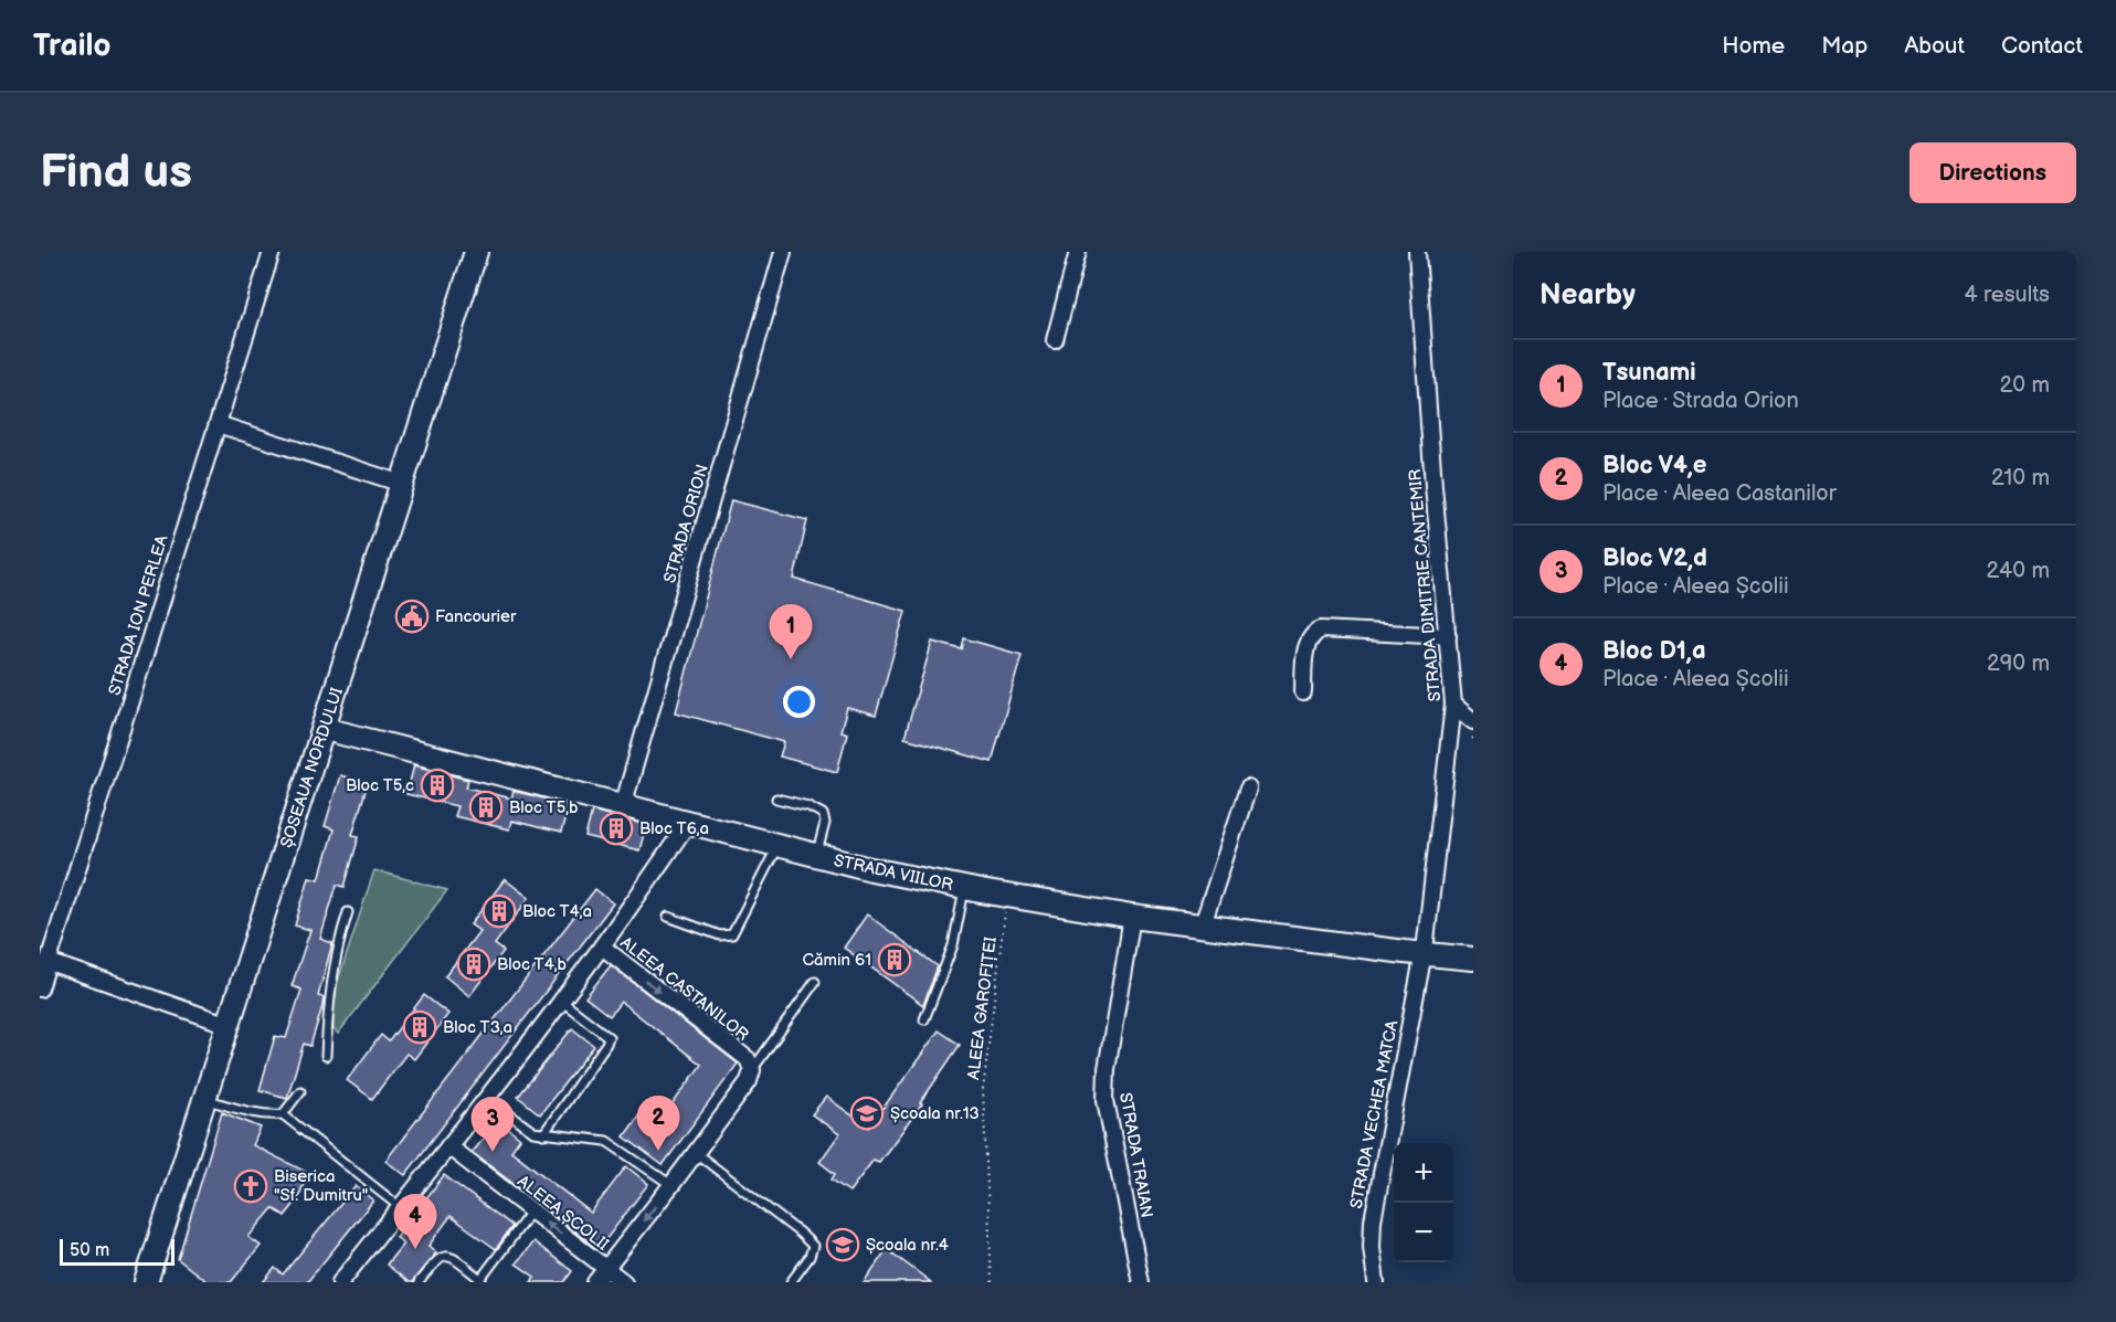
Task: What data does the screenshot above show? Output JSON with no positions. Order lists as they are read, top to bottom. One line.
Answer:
{"streets":{"street":["STRADA ORION","STRADA DIMITRIE CANTEMIR","STRADA ION PERLEA","ȘOSEAUA NORDULUI","STRADA VIILOR","ALEEA CASTANILOR","STRADA VECHEA MATCA","STRADA TRAIAN","ALEEA ȘCOLII"],"path":["ALEEA GAROFIȚEI"]},"crossings":[["STRADA ORION","STRADA VIILOR"],["STRADA DIMITRIE CANTEMIR","STRADA VIILOR"],["STRADA DIMITRIE CANTEMIR","STRADA VECHEA MATCA"],["ȘOSEAUA NORDULUI","STRADA VIILOR"],["STRADA VIILOR","ALEEA GAROFIȚEI"],["STRADA VIILOR","STRADA VECHEA MATCA"],["STRADA VIILOR","STRADA TRAIAN"]],"one_way":["ALEEA CASTANILOR","ALEEA ȘCOLII"],"places":{"public building":["Fancourier"],"building":["Bloc T5,c","Bloc T5,b","Bloc T6,a","Bloc T4,a","Cămin 61","Bloc T4,b","Bloc T3,a"],"school or university":["Școala nr.13","Școala nr.4"],"church":["Biserica \"Sf. Dumitru\""]},"scale_bar":"50 m","page":{"header":"Trailo","nav":["Home","Map","About","Contact"],"buttons":"Directions","title":"Find us","heading":["Nearby","4 results"],"list":[{"mark":"1","name":"Tsunami","note":"Place · Strada Orion","value":"20 m"},{"mark":"2","name":"Bloc V4,e","note":"Place · Aleea Castanilor","value":"210 m"},{"mark":"3","name":"Bloc V2,d","note":"Place · Aleea Școlii","value":"240 m"},{"mark":"4","name":"Bloc D1,a","note":"Place · Aleea Școlii","value":"290 m"}],"pins":["1","2","3","4"],"map_buttons":["+","−"],"scale":"50 m"}}
